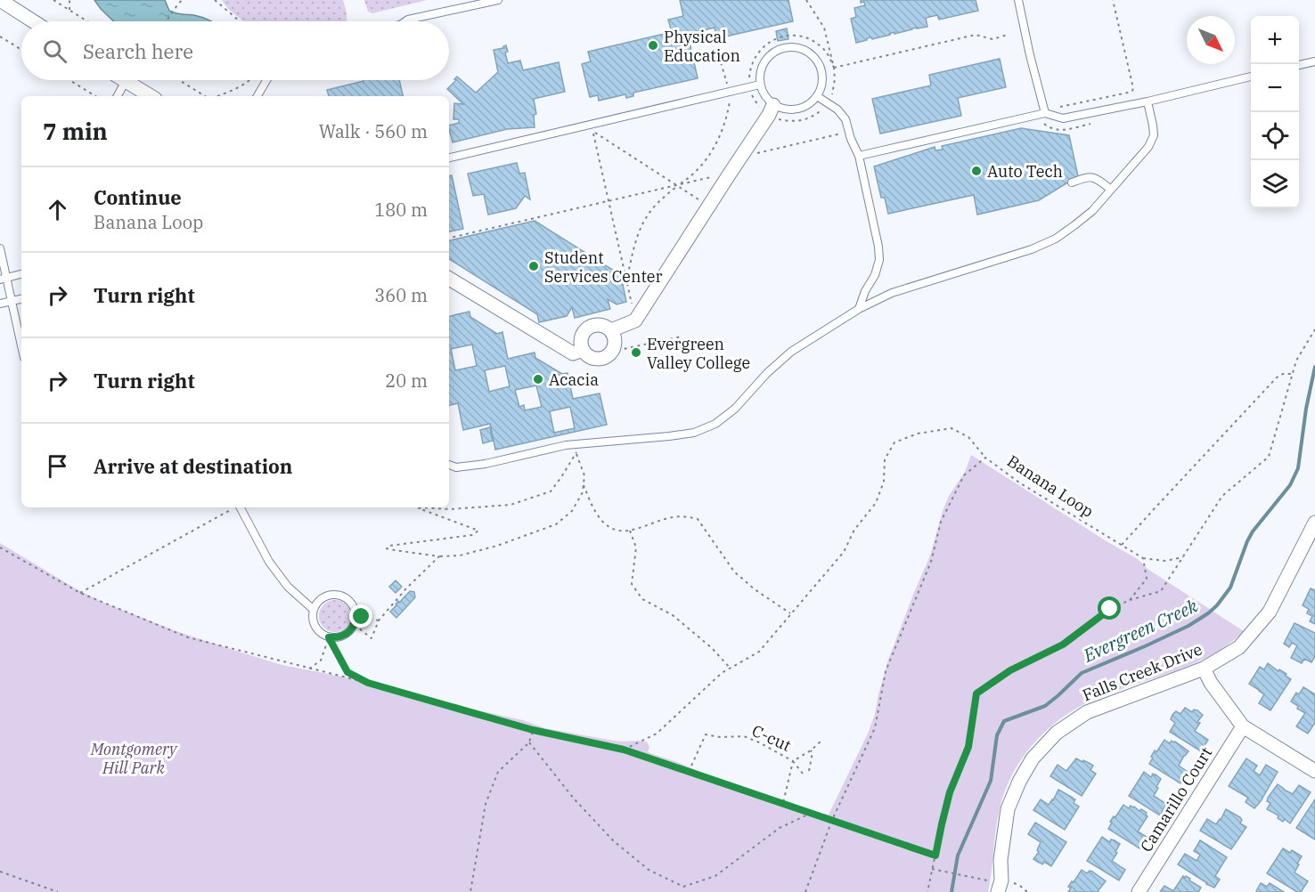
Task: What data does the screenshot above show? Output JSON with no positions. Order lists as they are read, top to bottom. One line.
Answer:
{"streets":{"street":["Falls Creek Drive","Camarillo Court"],"path":["Banana Loop","C-cut"]},"water":["Evergreen Creek"],"parks":["Montgomery Hill Park"],"places":["Physical Education","Auto Tech","Student Services Center","Evergreen Valley College","Acacia"],"north":"bottom right","page":{"map_buttons":["+","−"],"search":"Search here","heading":["7 min","Walk · 560 m"],"list":[["Continue","Banana Loop","180 m"],["Turn right","360 m"],["Turn right","20 m"],"Arrive at destination"]}}
